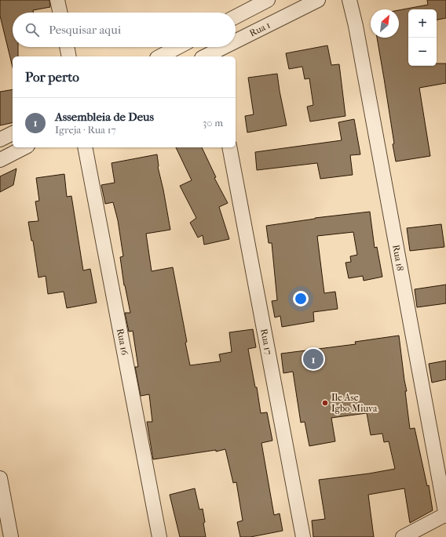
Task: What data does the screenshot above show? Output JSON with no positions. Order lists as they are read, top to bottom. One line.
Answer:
{"streets":{"street":["Rua 1","Rua 18","Rua 16","Rua 17"]},"places":["Ile Ase Igbo Miuva"],"north":"top right","page":{"map_buttons":["+","−"],"search":"Pesquisar aqui","heading":"Por perto","list":[{"mark":"1","name":"Assembleia de Deus","note":"Igreja · Rua 17","value":"30 m"}],"pins":"1"}}
